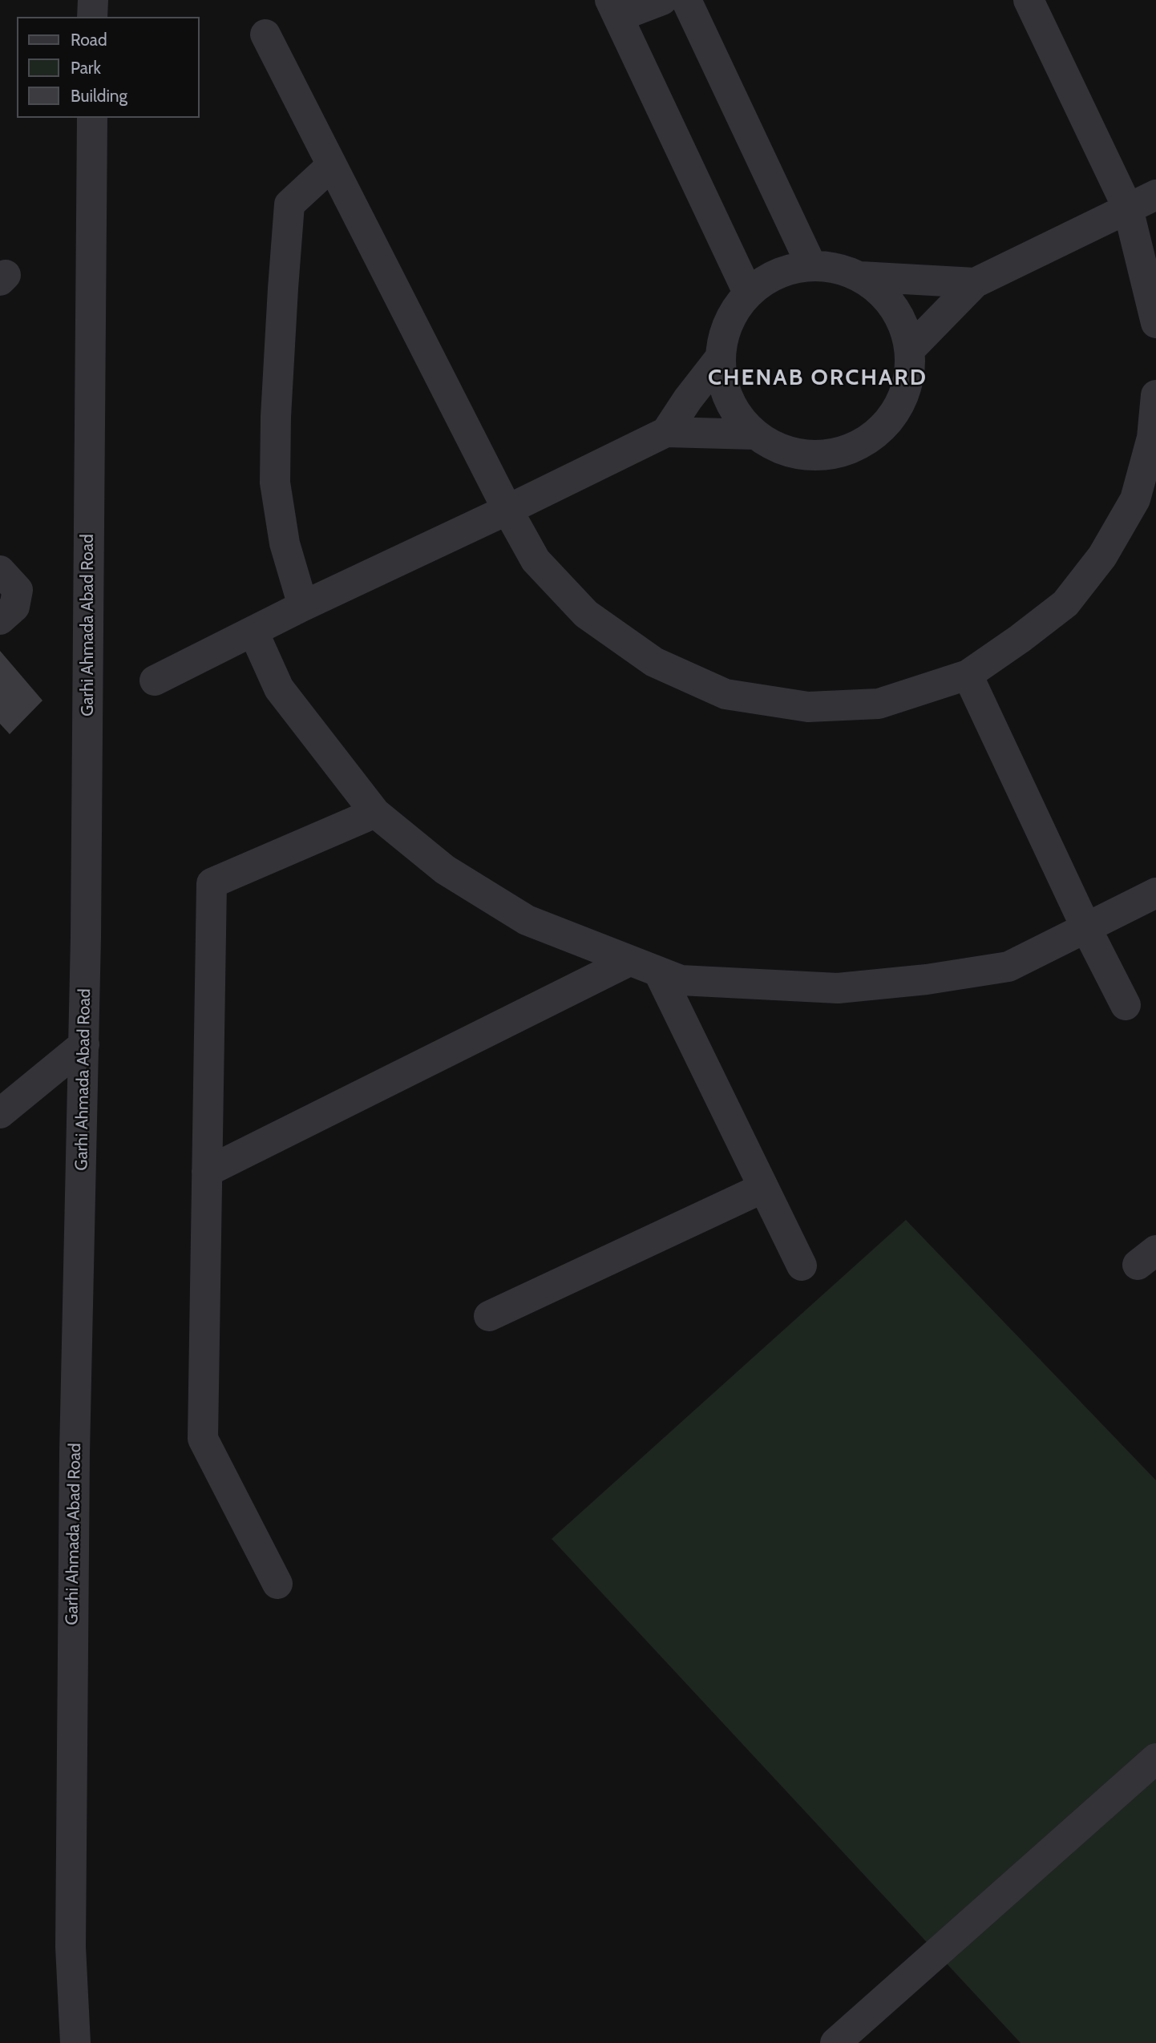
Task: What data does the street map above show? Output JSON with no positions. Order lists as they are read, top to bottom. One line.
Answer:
{"streets":{"street":["Garhi Ahmada Abad Road"]},"districts":["CHENAB ORCHARD"],"legend":["Road","Park","Building"]}
